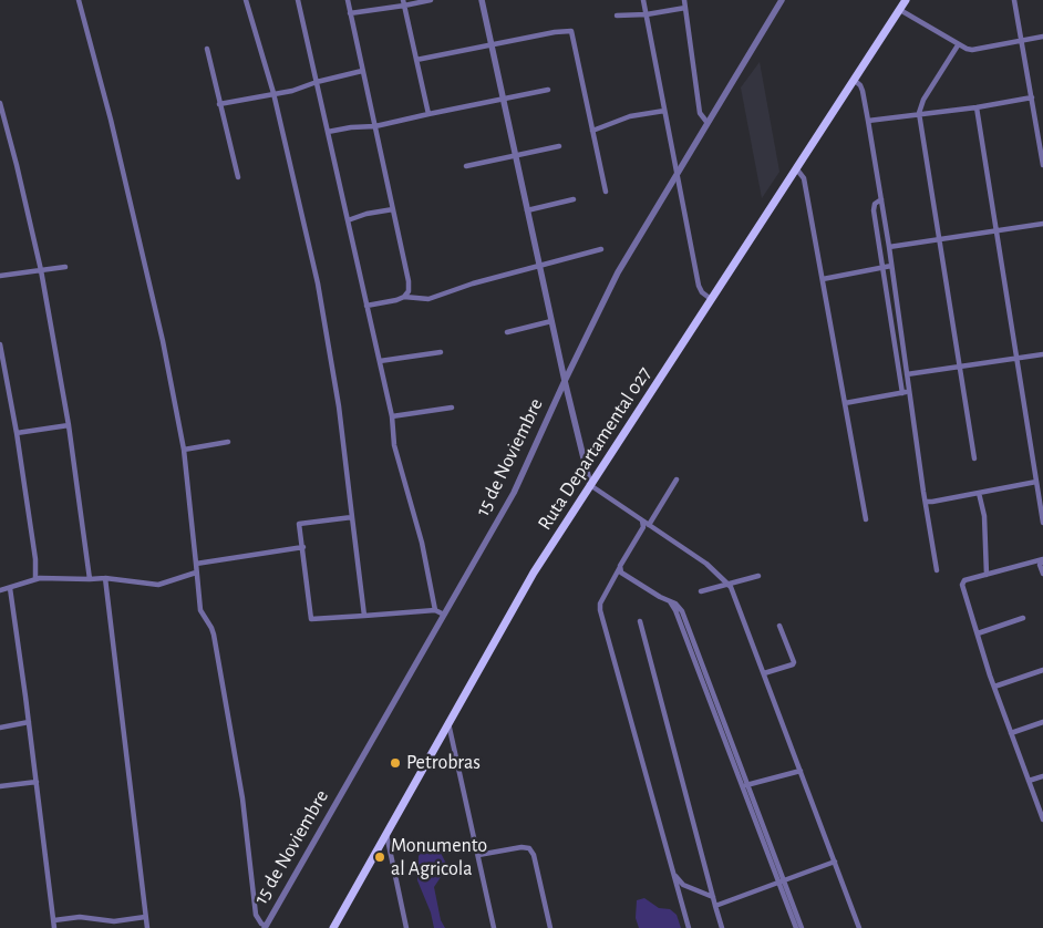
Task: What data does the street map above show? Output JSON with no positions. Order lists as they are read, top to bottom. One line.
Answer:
{"streets":{"main road":["Ruta Departamental 027"],"street":["15 de Noviembre"]},"places":["Petrobras","Monumento al Agricola"]}
